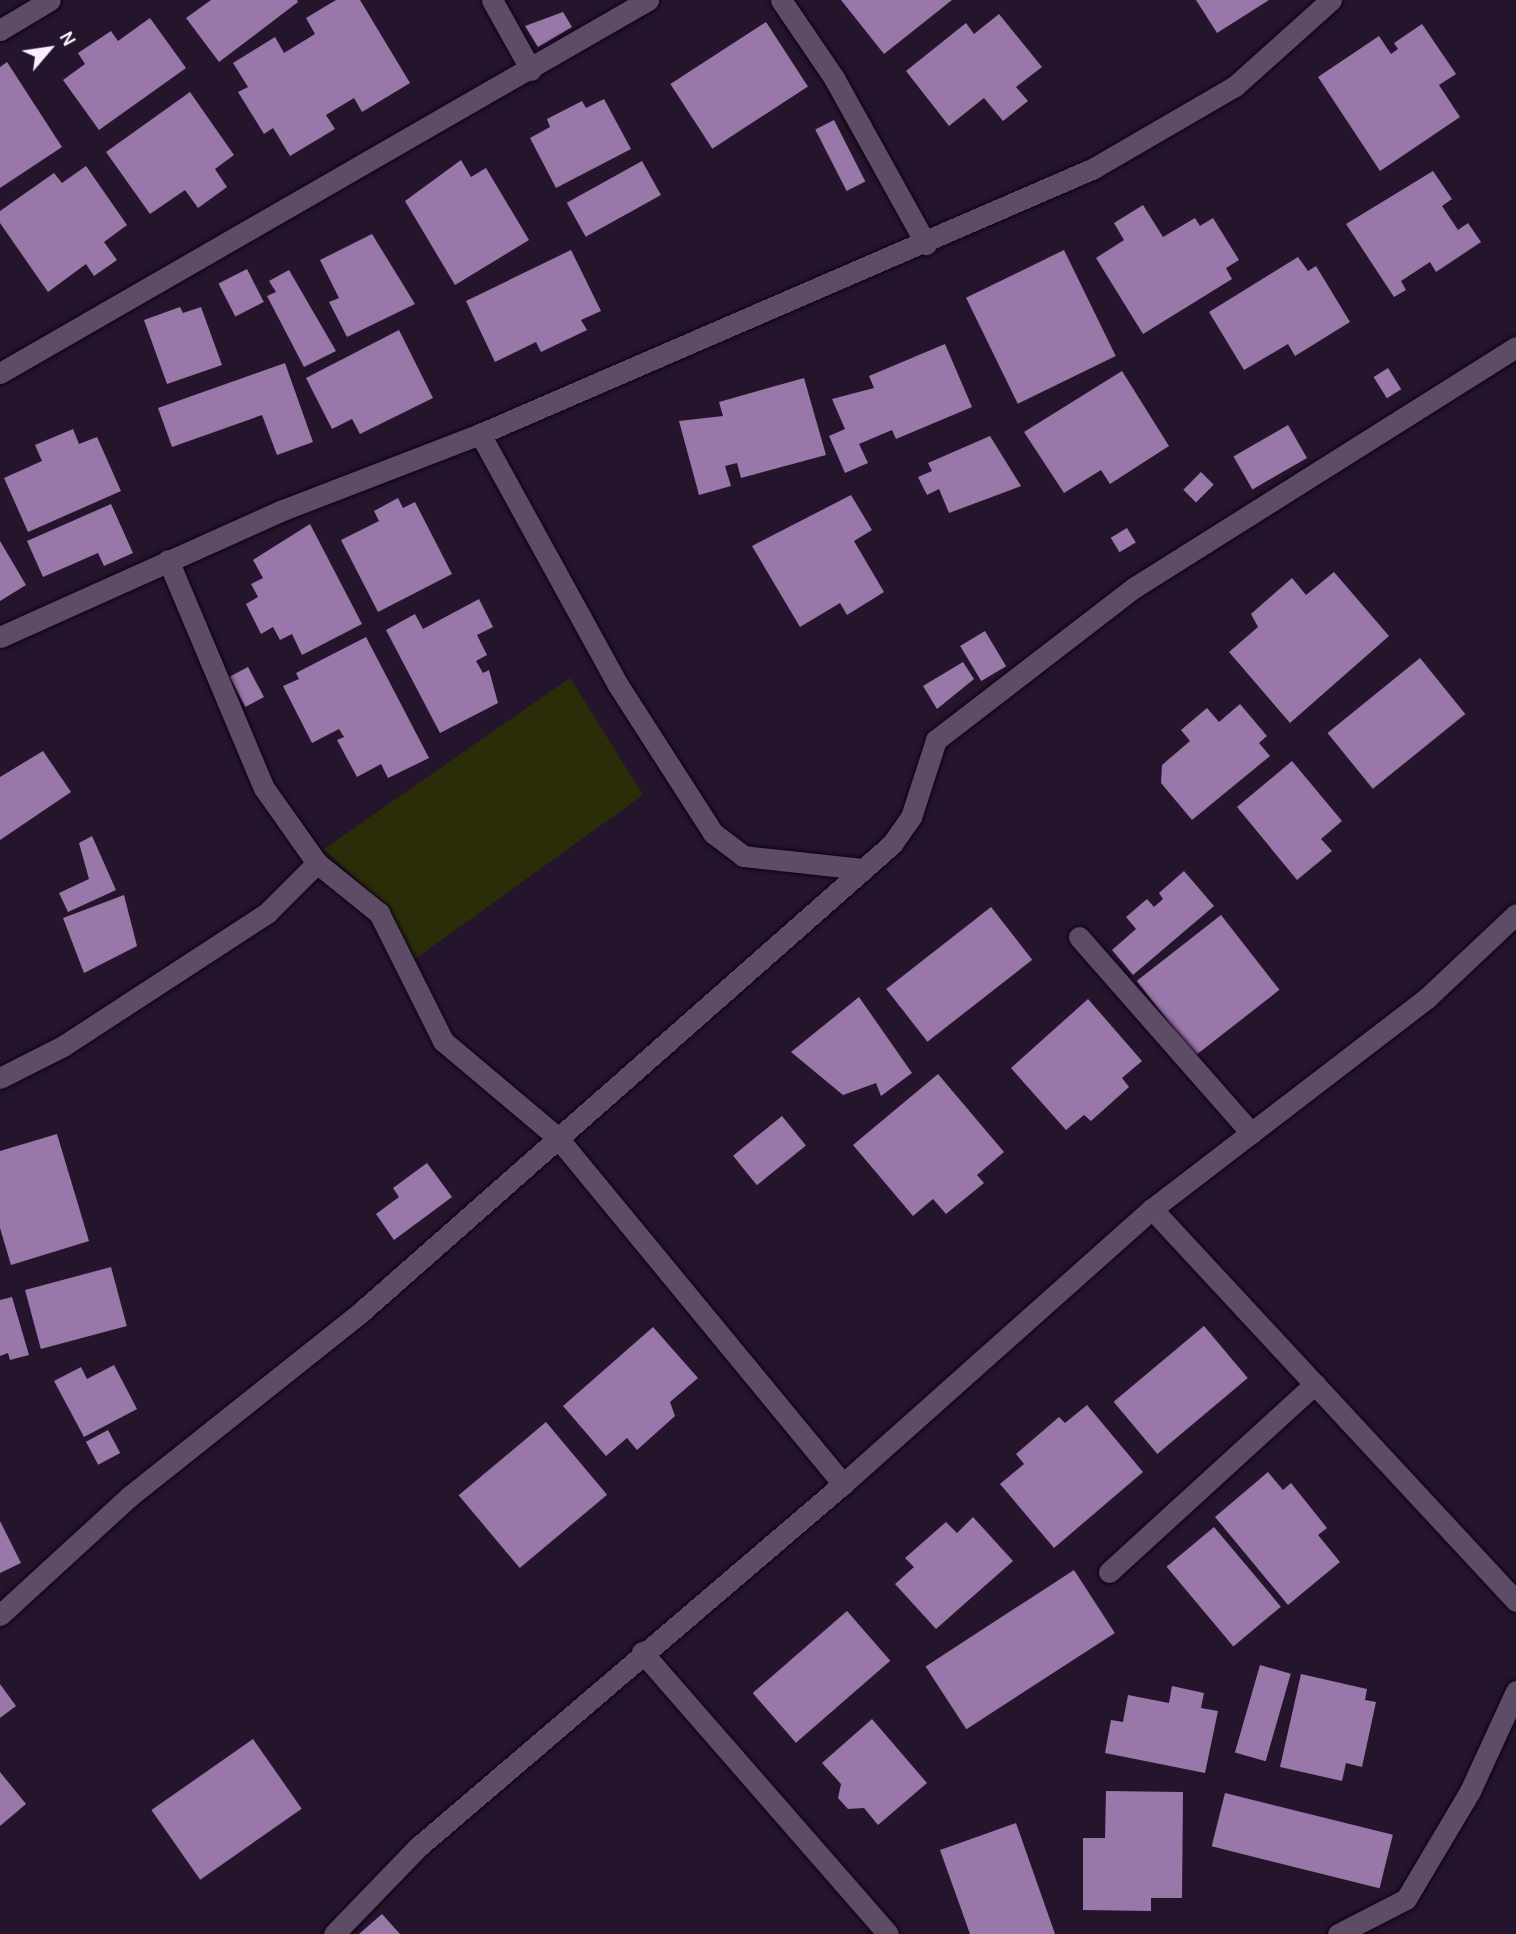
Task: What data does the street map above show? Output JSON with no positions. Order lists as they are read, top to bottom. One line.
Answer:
{"north":"top right"}
